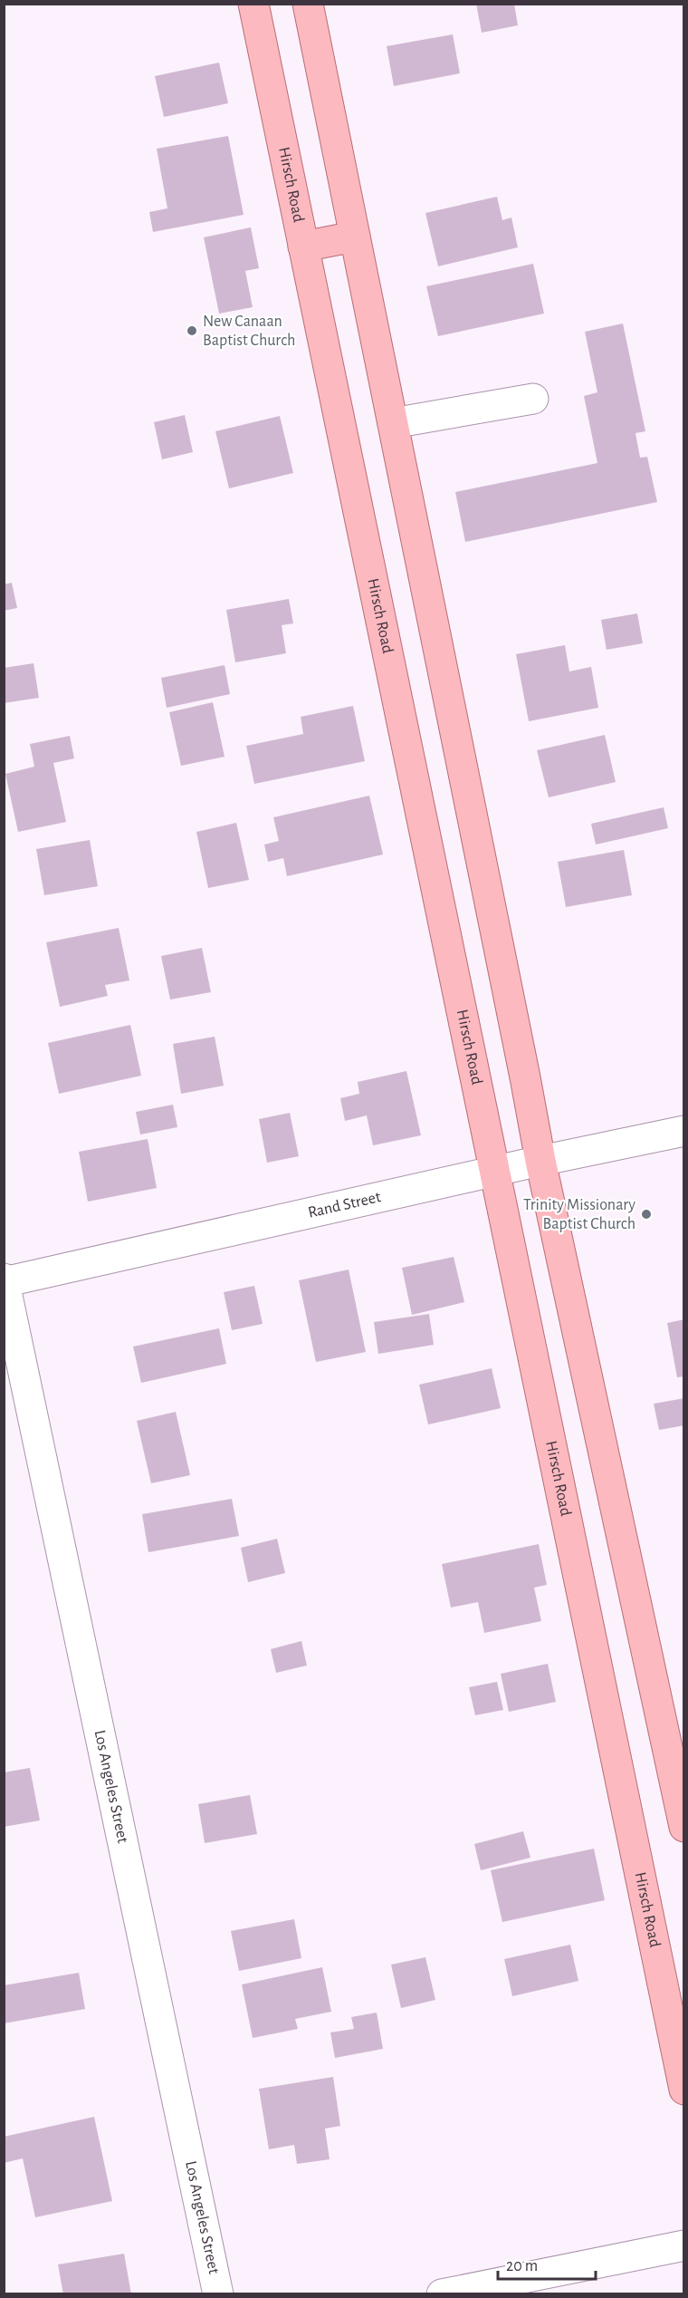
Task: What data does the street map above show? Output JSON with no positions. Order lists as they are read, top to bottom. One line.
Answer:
{"streets":{"main road":["Hirsch Road"],"street":["Rand Street","Los Angeles Street"]},"crossings":[["Hirsch Road","Rand Street"],["Rand Street","Los Angeles Street"]],"places":["New Canaan Baptist Church","Trinity Missionary Baptist Church"],"scale_bar":"20 m"}
